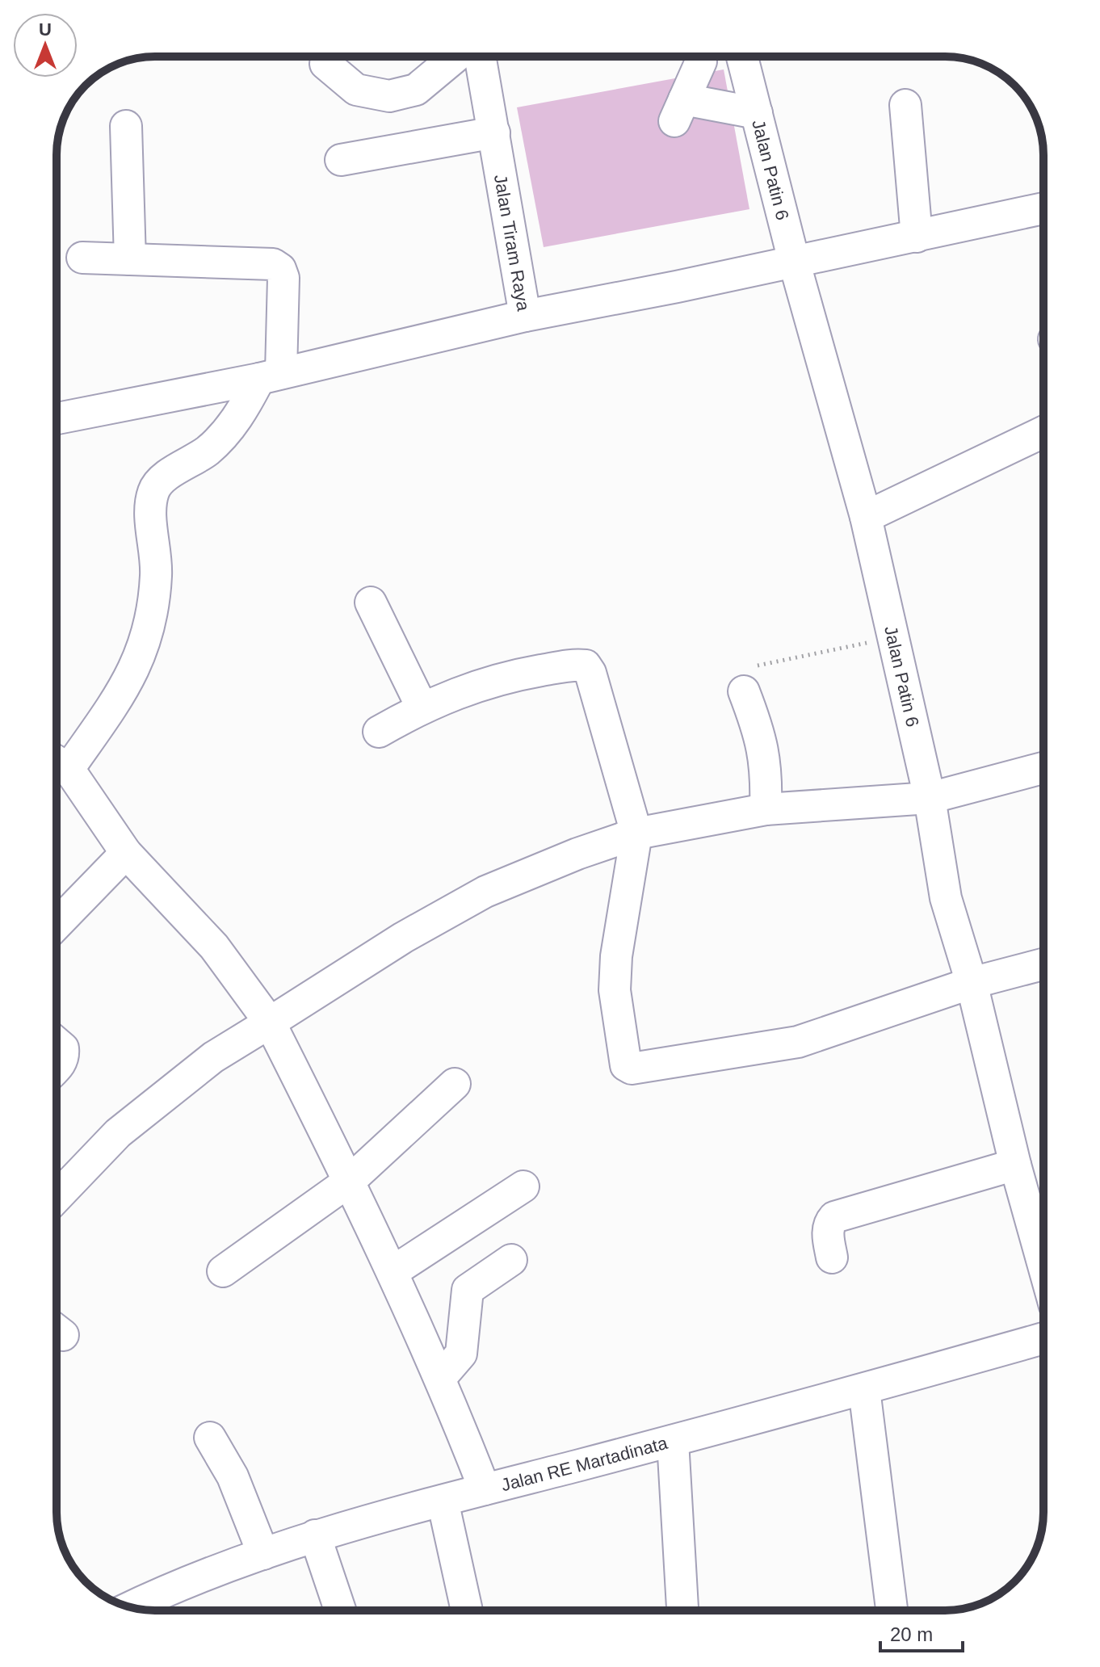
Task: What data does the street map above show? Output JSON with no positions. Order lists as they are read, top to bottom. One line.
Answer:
{"streets":{"street":["Jalan Patin 6","Jalan Tiram Raya","Jalan RE Martadinata"]},"crossings":[["Jalan Patin 6","Jalan Tiram Raya"]],"scale_bar":"20 m","north":"top"}
